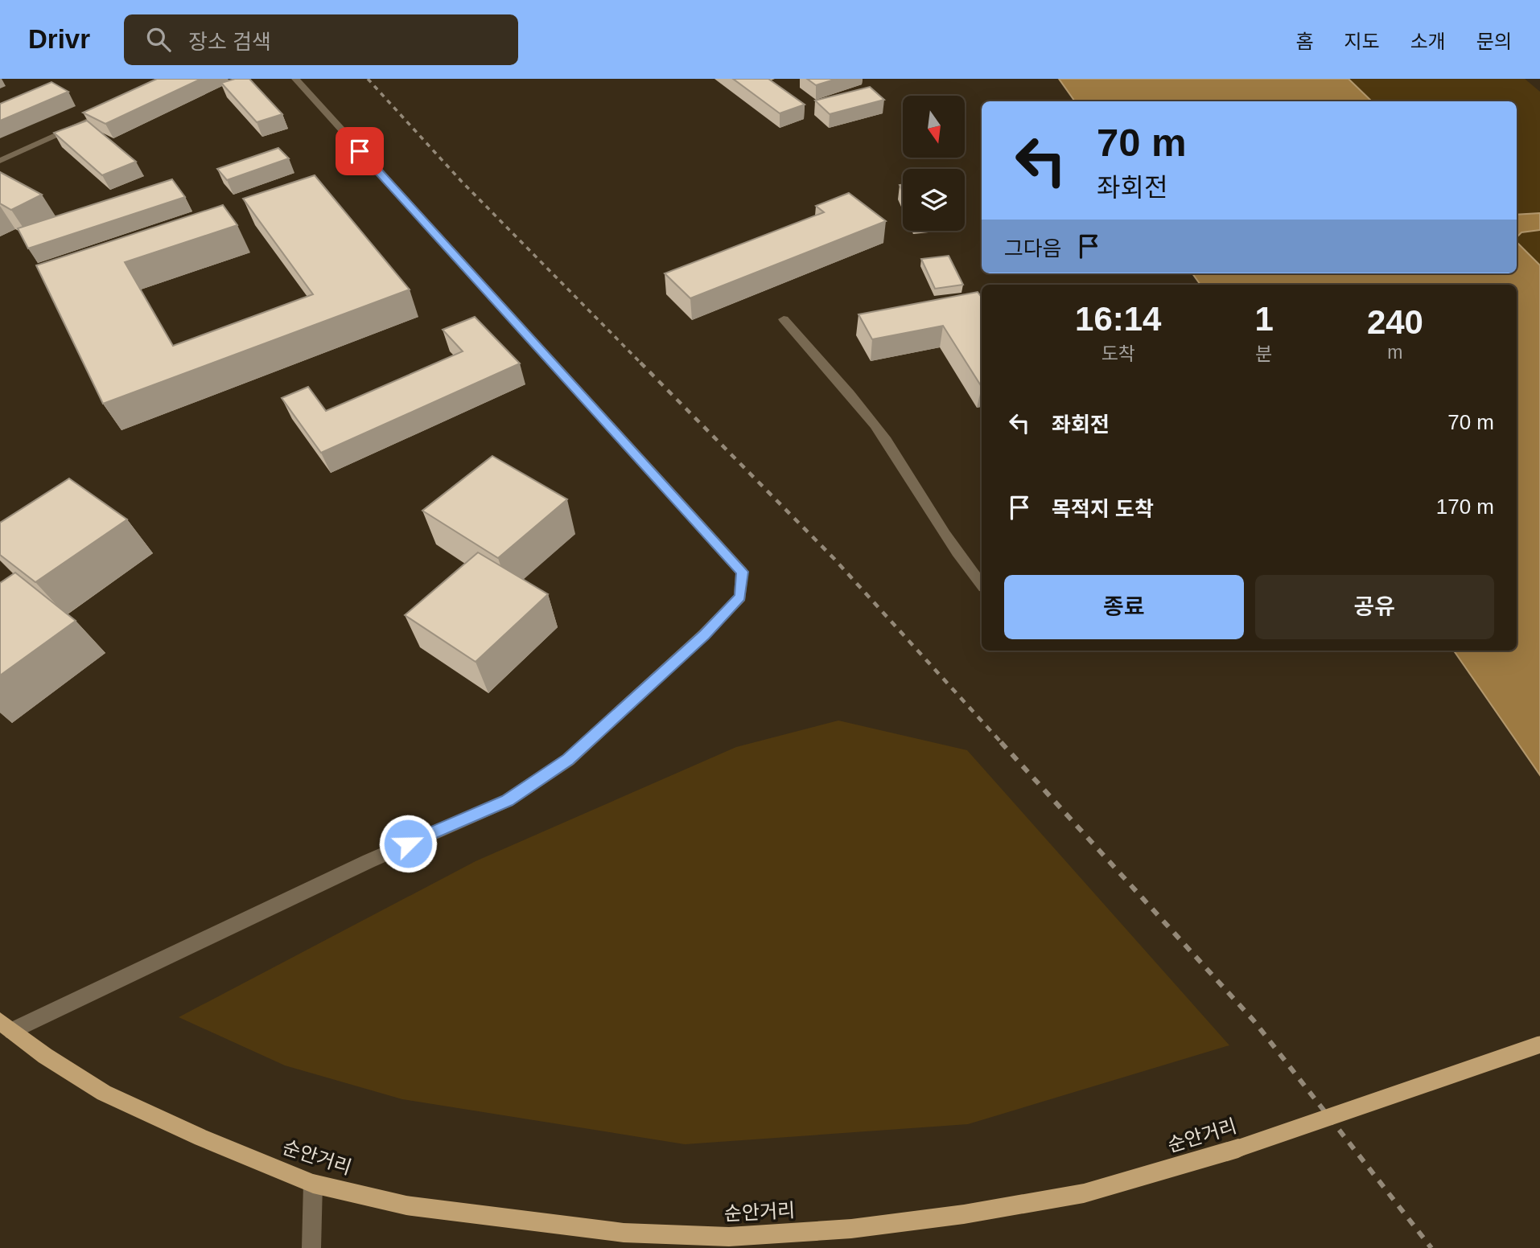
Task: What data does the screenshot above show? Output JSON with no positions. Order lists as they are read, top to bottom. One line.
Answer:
{"streets":{"main road":["순안거리"]},"north":"bottom","page":{"header":"Drivr","search":"장소 검색","nav":["홈","지도","소개","문의"],"turn":["70 m","좌회전"],"then":"그다음","eta":["16:14","도착","1","분","240","m"],"list":[{"name":"좌회전","value":"70 m"},{"name":"목적지 도착","value":"170 m"}],"buttons":["종료","공유"]}}
